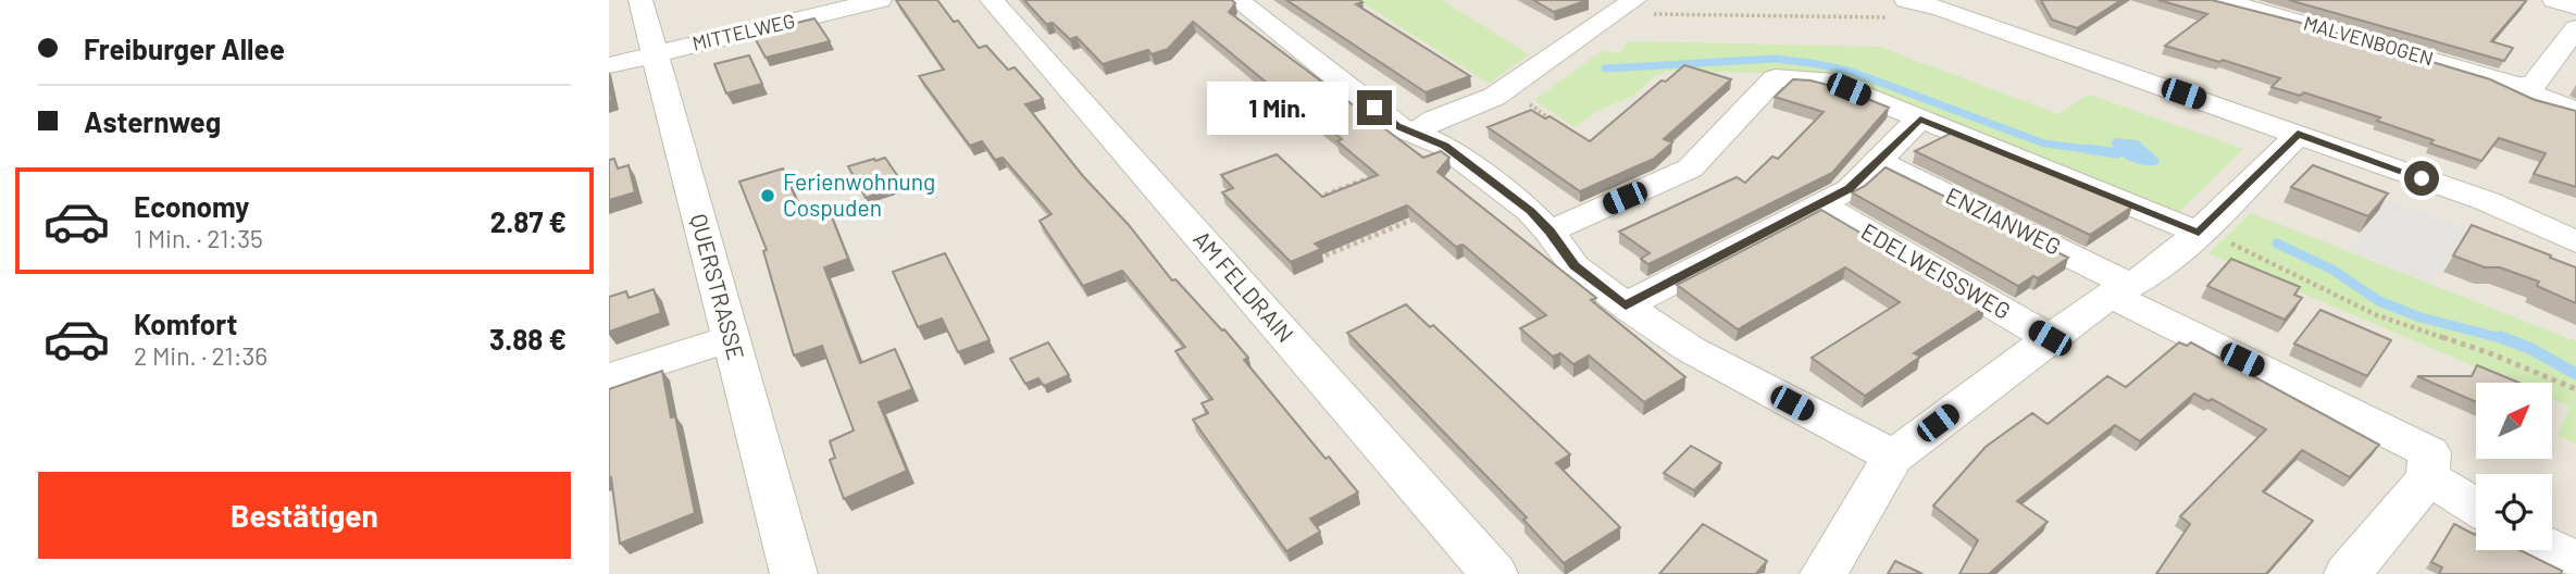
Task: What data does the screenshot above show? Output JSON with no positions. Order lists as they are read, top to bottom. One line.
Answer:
{"streets":{"street":["MITTELWEG","MALVENBOGEN","ENZIANWEG","EDELWEISSWEG","QUERSTRASSE","AM FELDRAIN"]},"crossings":[["MITTELWEG","QUERSTRASSE"]],"places":["Ferienwohnung Cospuden"],"north":"top right","page":{"banner":["Freiburger Allee","Asternweg"],"bubble":"1 Min.","list":[{"name":"Economy","note":"1 Min. · 21:35","value":"2.87 €"},{"name":"Komfort","note":"2 Min. · 21:36","value":"3.88 €"}],"buttons":"Bestätigen"}}
